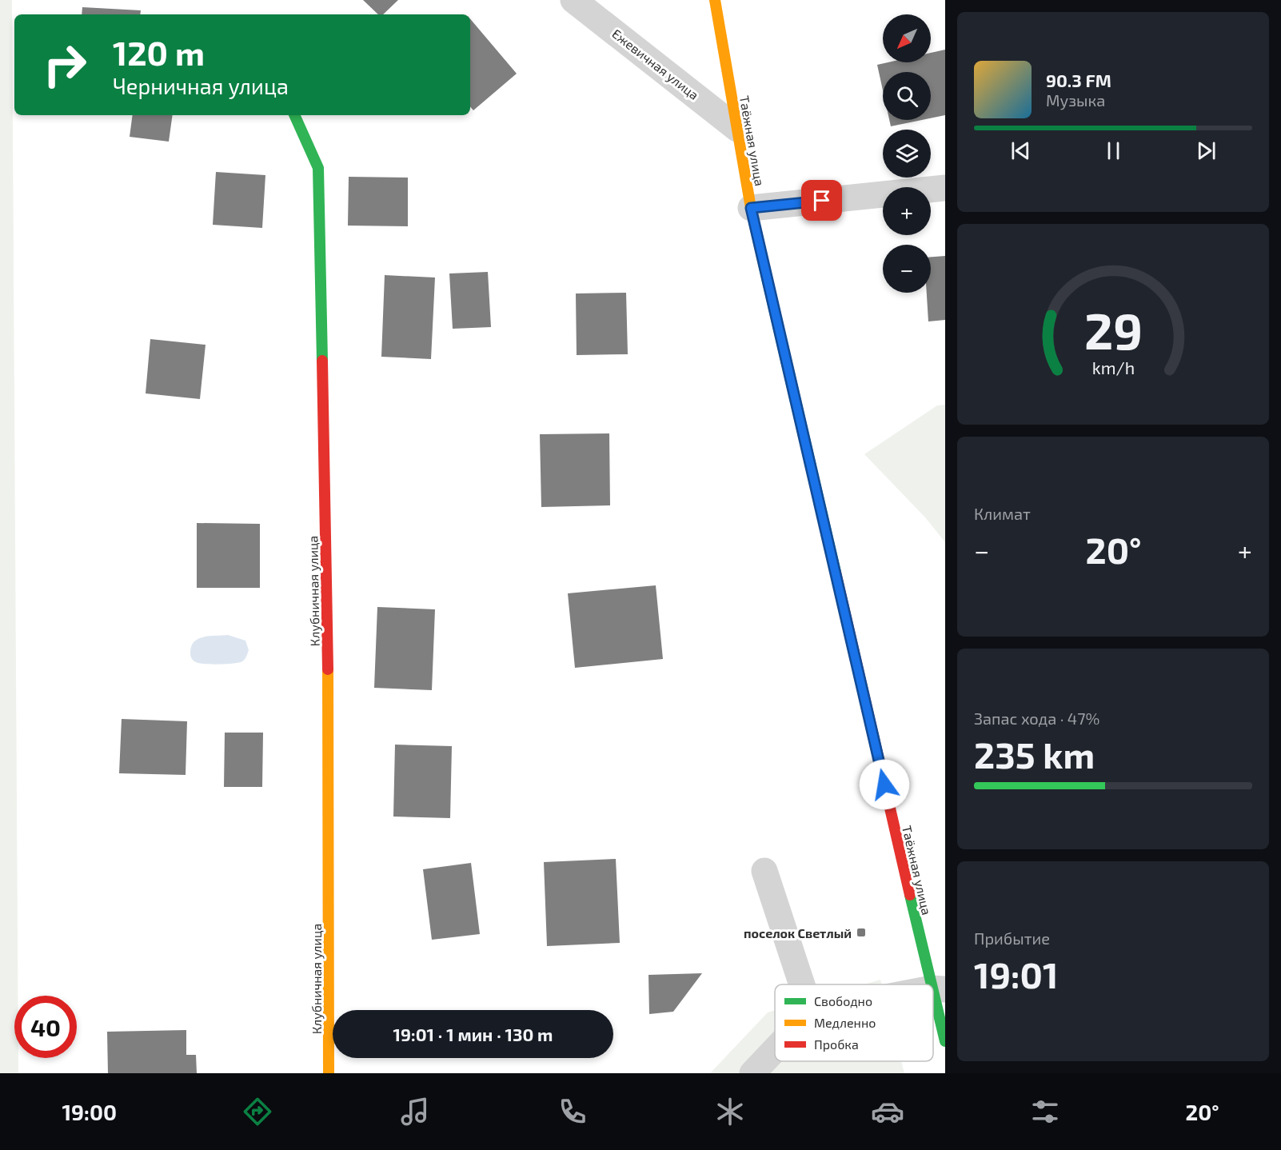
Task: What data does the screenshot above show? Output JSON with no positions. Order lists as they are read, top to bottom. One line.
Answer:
{"streets":{"street":["Ежевичная улица","Таёжная улица","Клубничная улица"]},"crossings":[["Ежевичная улица","Таёжная улица"]],"places":{"transit":["поселок Светлый"]},"legend":["Свободно","Медленно","Пробка"],"north":"bottom left","page":{"map_buttons":["+","−"],"turn":["120 m","Черничная улица"],"song":["90.3 FM","Музыка"],"tile":["Климат",["Запас хода · 47%","235 km"],["Прибытие","19:01"]],"heat":["−","20°","+"],"limit":"40","trip":"19:01 · 1 мин · 130 m","tabs":["19:00","20°"],"gauge":["29","km/h"]}}
